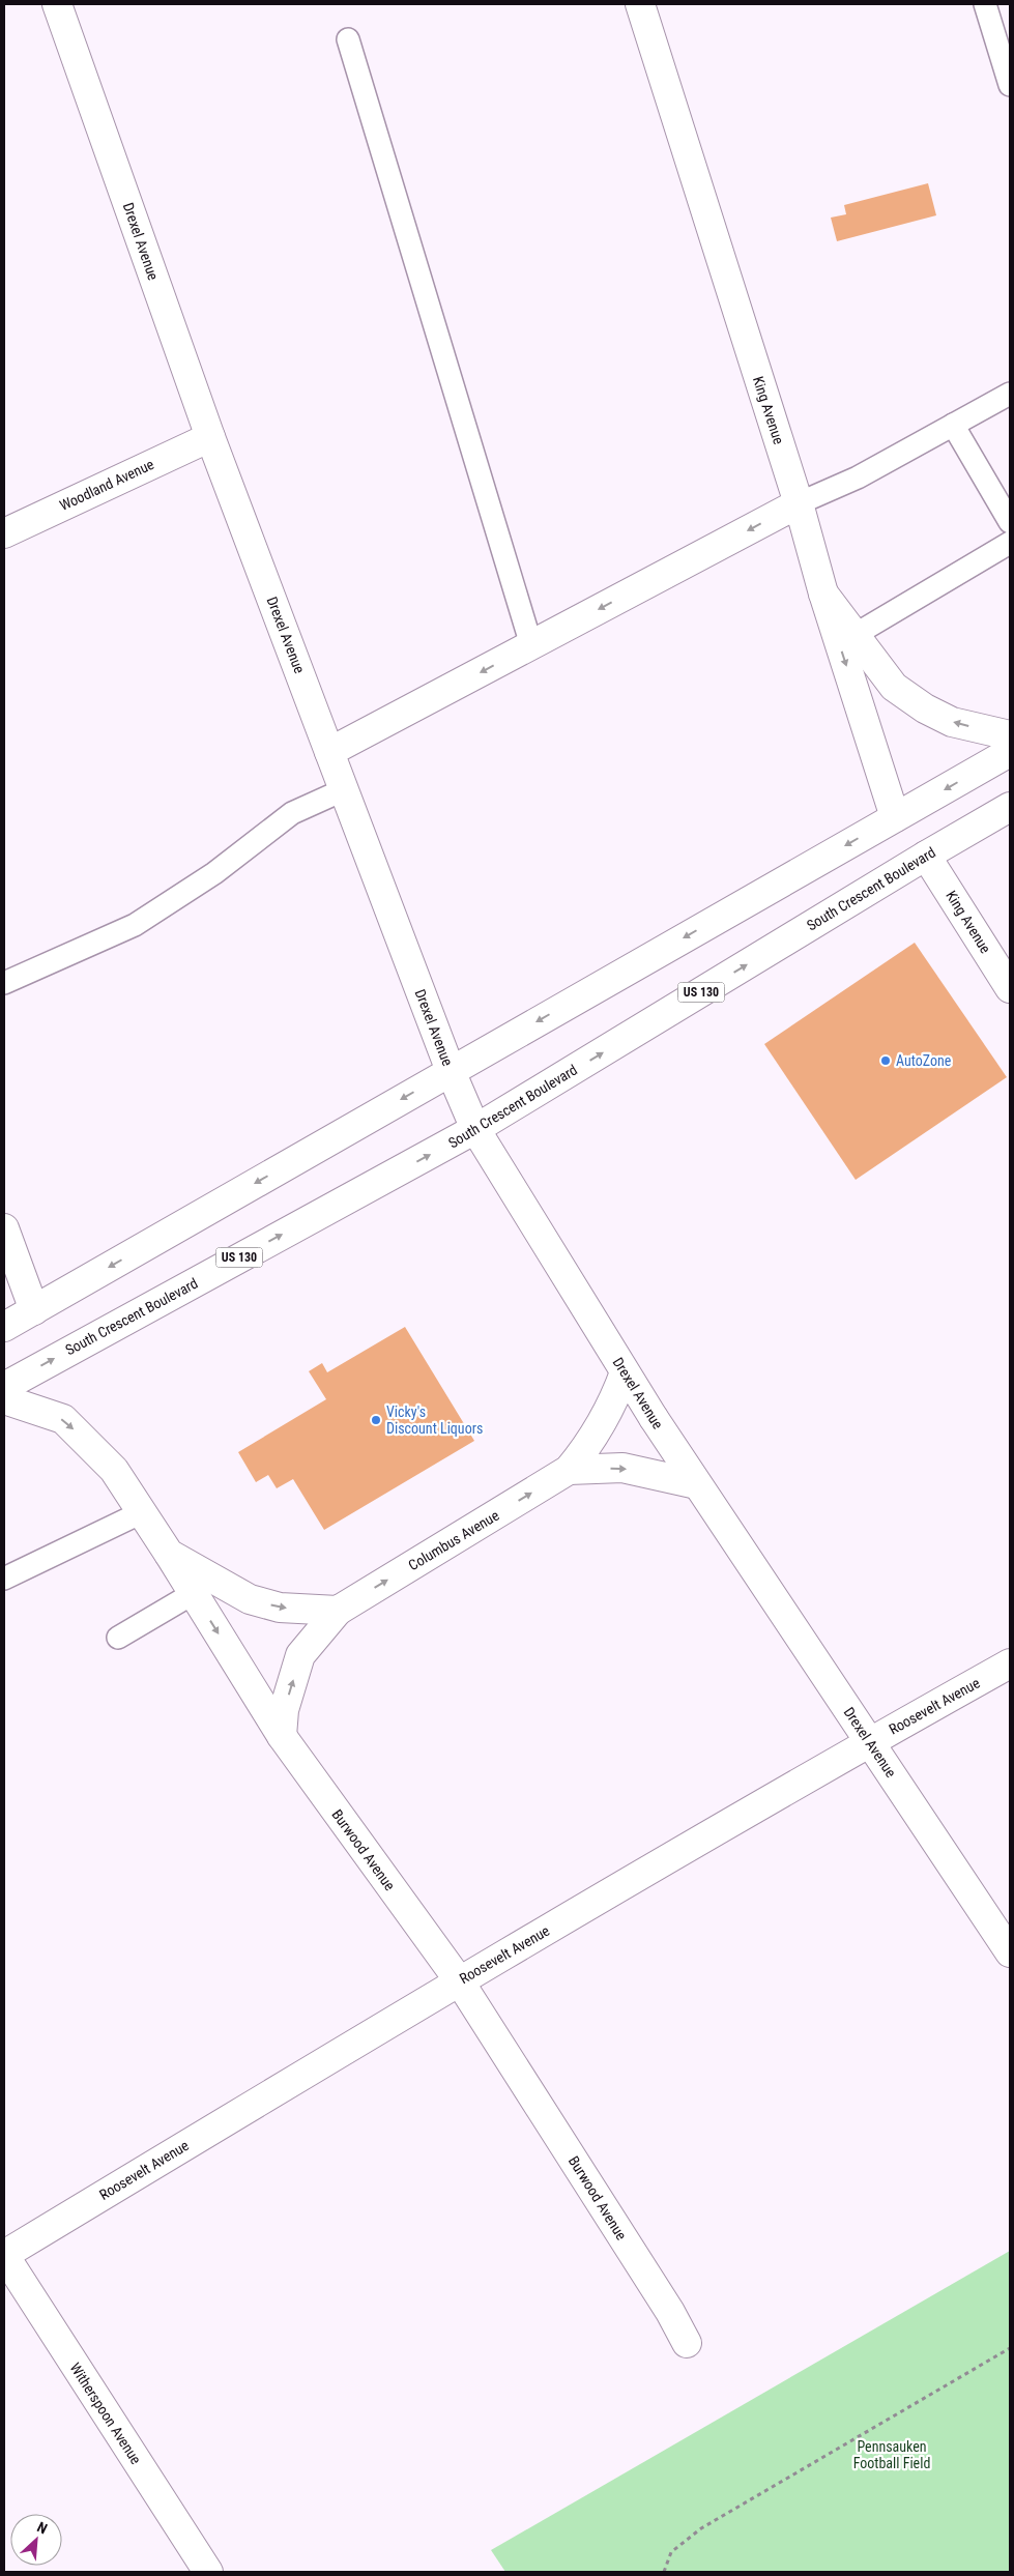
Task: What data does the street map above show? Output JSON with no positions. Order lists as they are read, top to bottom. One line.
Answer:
{"streets":{"main road":["Drexel Avenue","King Avenue","Woodland Avenue","South Crescent Boulevard","US 130","Columbus Avenue","Roosevelt Avenue","Burwood Avenue","Witherspoon Avenue"]},"crossings":[["Drexel Avenue","Woodland Avenue"],["Drexel Avenue","South Crescent Boulevard"],["Drexel Avenue","Columbus Avenue"],["Drexel Avenue","Roosevelt Avenue"],["King Avenue","South Crescent Boulevard"],["Columbus Avenue","Burwood Avenue"],["Roosevelt Avenue","Burwood Avenue"],["Roosevelt Avenue","Witherspoon Avenue"]],"one_way":["Columbus Avenue"],"parks":["Pennsauken Football Field"],"places":["AutoZone","Vicky's Discount Liquors"],"north":"top right"}
